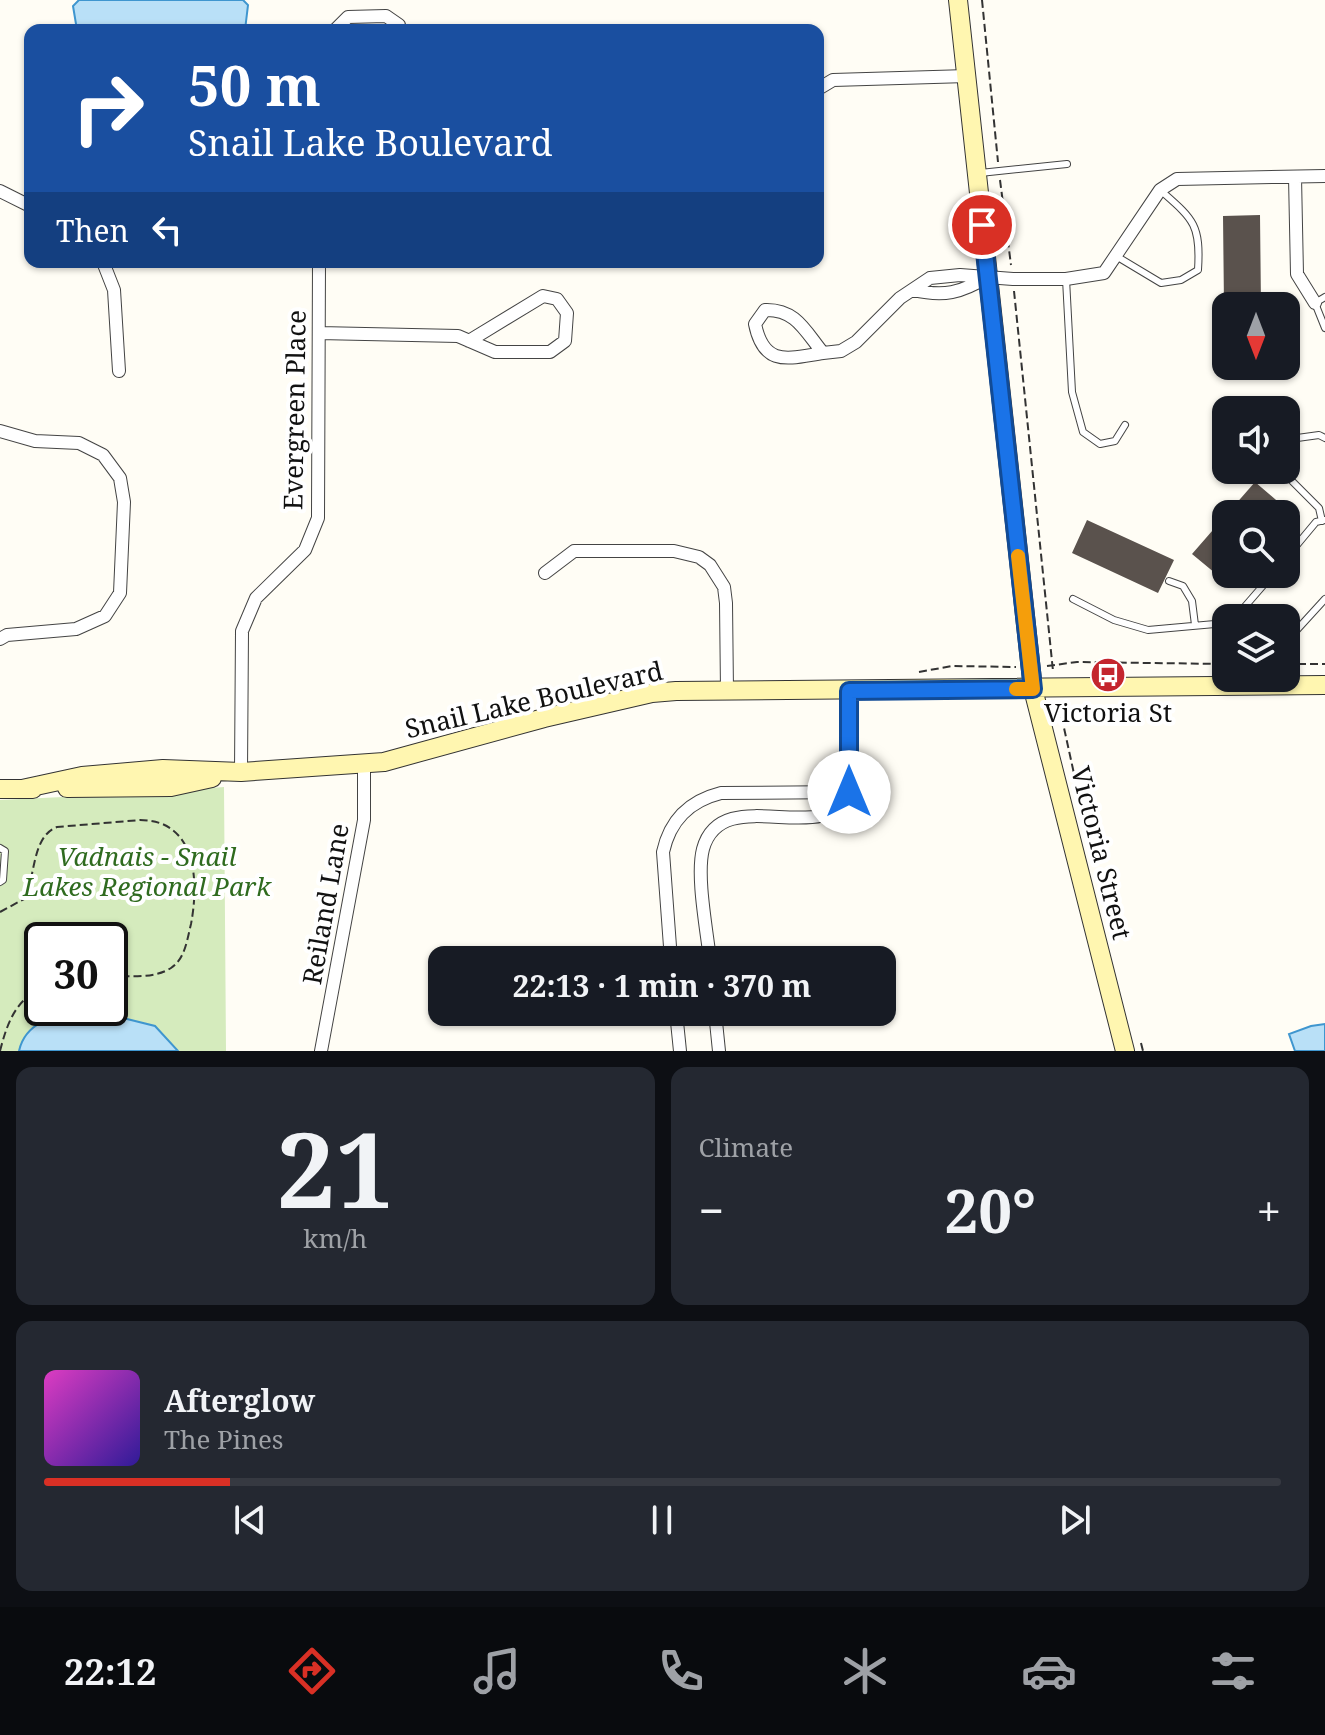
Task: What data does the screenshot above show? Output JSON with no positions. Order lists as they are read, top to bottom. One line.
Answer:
{"streets":{"street":["Evergreen Place","Snail Lake Boulevard","Victoria Street","Reiland Lane"]},"crossings":[["Evergreen Place","Snail Lake Boulevard"],["Snail Lake Boulevard","Victoria Street"],["Snail Lake Boulevard","Reiland Lane"]],"parks":["Vadnais - Snail Lakes Regional Park"],"places":{"bus stop":["Victoria St"]},"north":"bottom","page":{"turn":["50 m","Snail Lake Boulevard"],"then":"Then","limit":"30","trip":"22:13 · 1 min · 370 m","tile":[["21","km/h"],"Climate"],"heat":["−","20°","+"],"song":["Afterglow","The Pines"],"tabs":"22:12"}}
